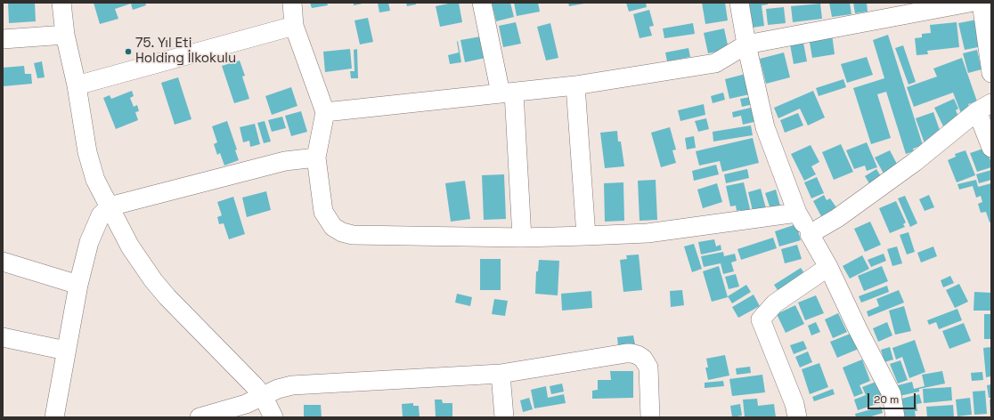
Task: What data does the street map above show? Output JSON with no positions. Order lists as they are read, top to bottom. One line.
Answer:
{"places":["75. Yıl Eti Holding İlkokulu"],"scale_bar":"20 m"}
